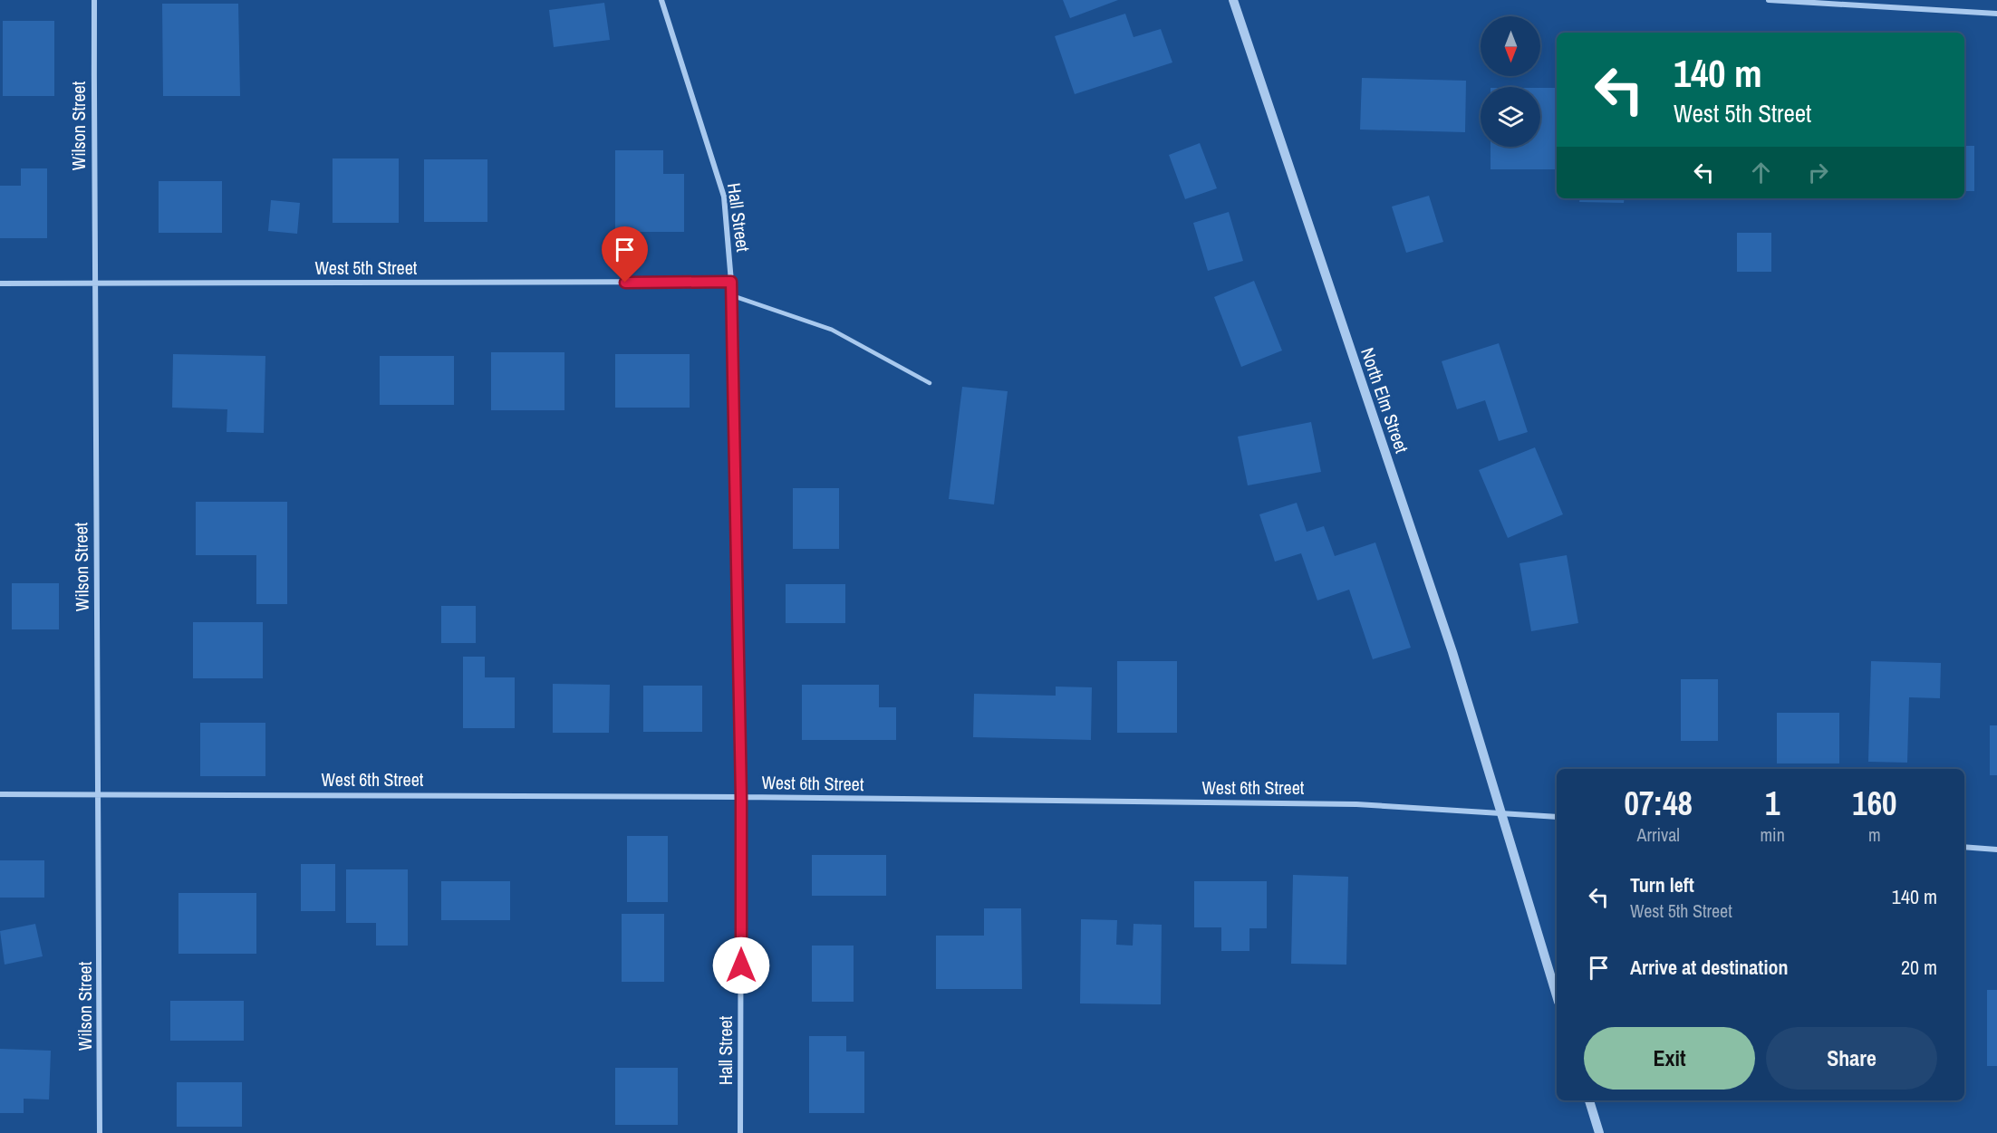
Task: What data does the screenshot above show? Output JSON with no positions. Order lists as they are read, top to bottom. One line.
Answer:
{"streets":{"street":["Wilson Street","Hall Street","West 5th Street","North Elm Street","West 6th Street"]},"crossings":[["Wilson Street","West 5th Street"],["Wilson Street","West 6th Street"],["Hall Street","West 5th Street"],["Hall Street","West 6th Street"],["North Elm Street","West 6th Street"]],"north":"bottom","page":{"turn":["140 m","West 5th Street"],"eta":["07:48","Arrival","1","min","160","m"],"list":[{"name":"Turn left","note":"West 5th Street","value":"140 m"},{"name":"Arrive at destination","value":"20 m"}],"buttons":["Exit","Share"]}}
